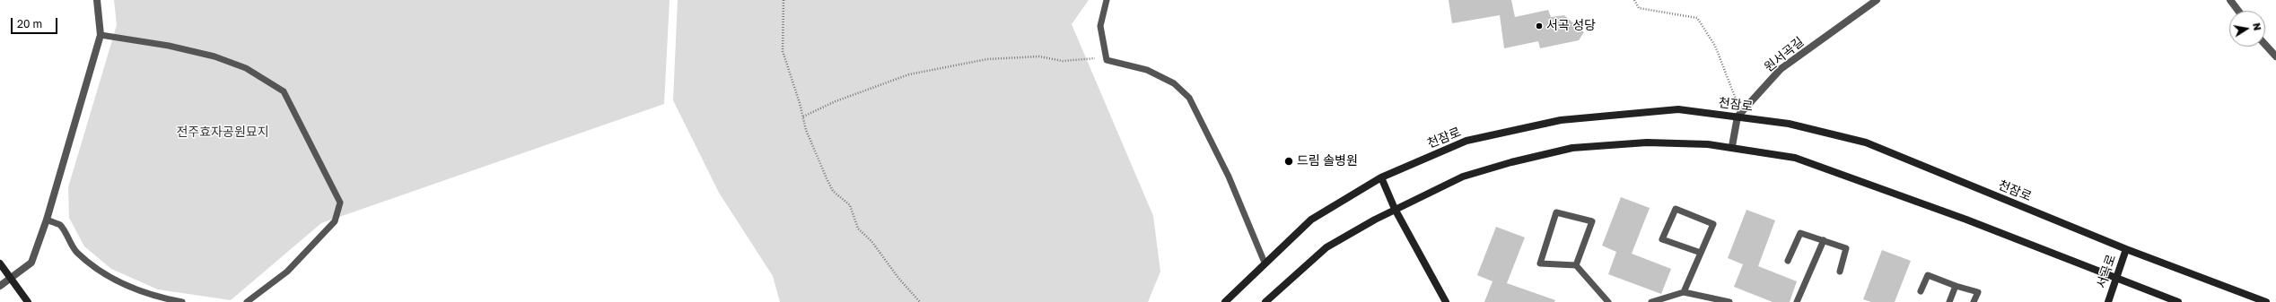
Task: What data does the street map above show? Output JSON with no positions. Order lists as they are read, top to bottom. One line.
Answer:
{"streets":{"street":["원서곡길","천잠로","서곡로"]},"crossings":[["원서곡길","천잠로"],["천잠로","서곡로"]],"parks":["전주효자공원묘지"],"places":["서곡 성당","드림 솔병원"],"scale_bar":"20 m","north":"right"}
